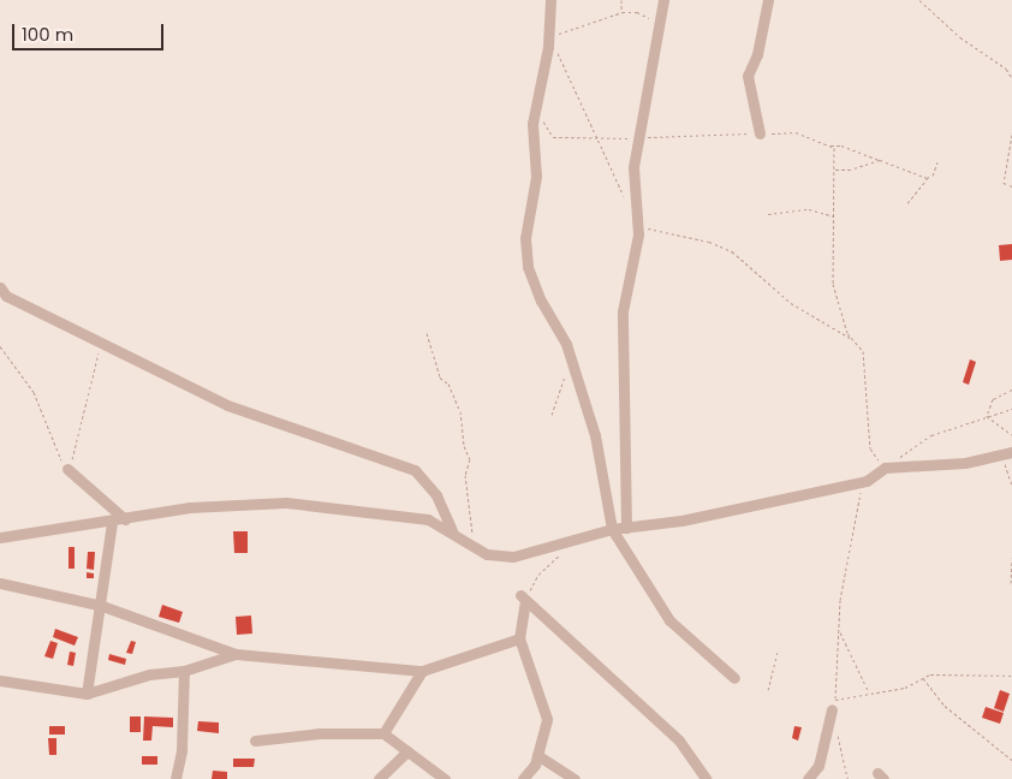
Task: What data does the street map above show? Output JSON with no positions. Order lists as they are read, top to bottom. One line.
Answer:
{"scale_bar":"100 m"}
